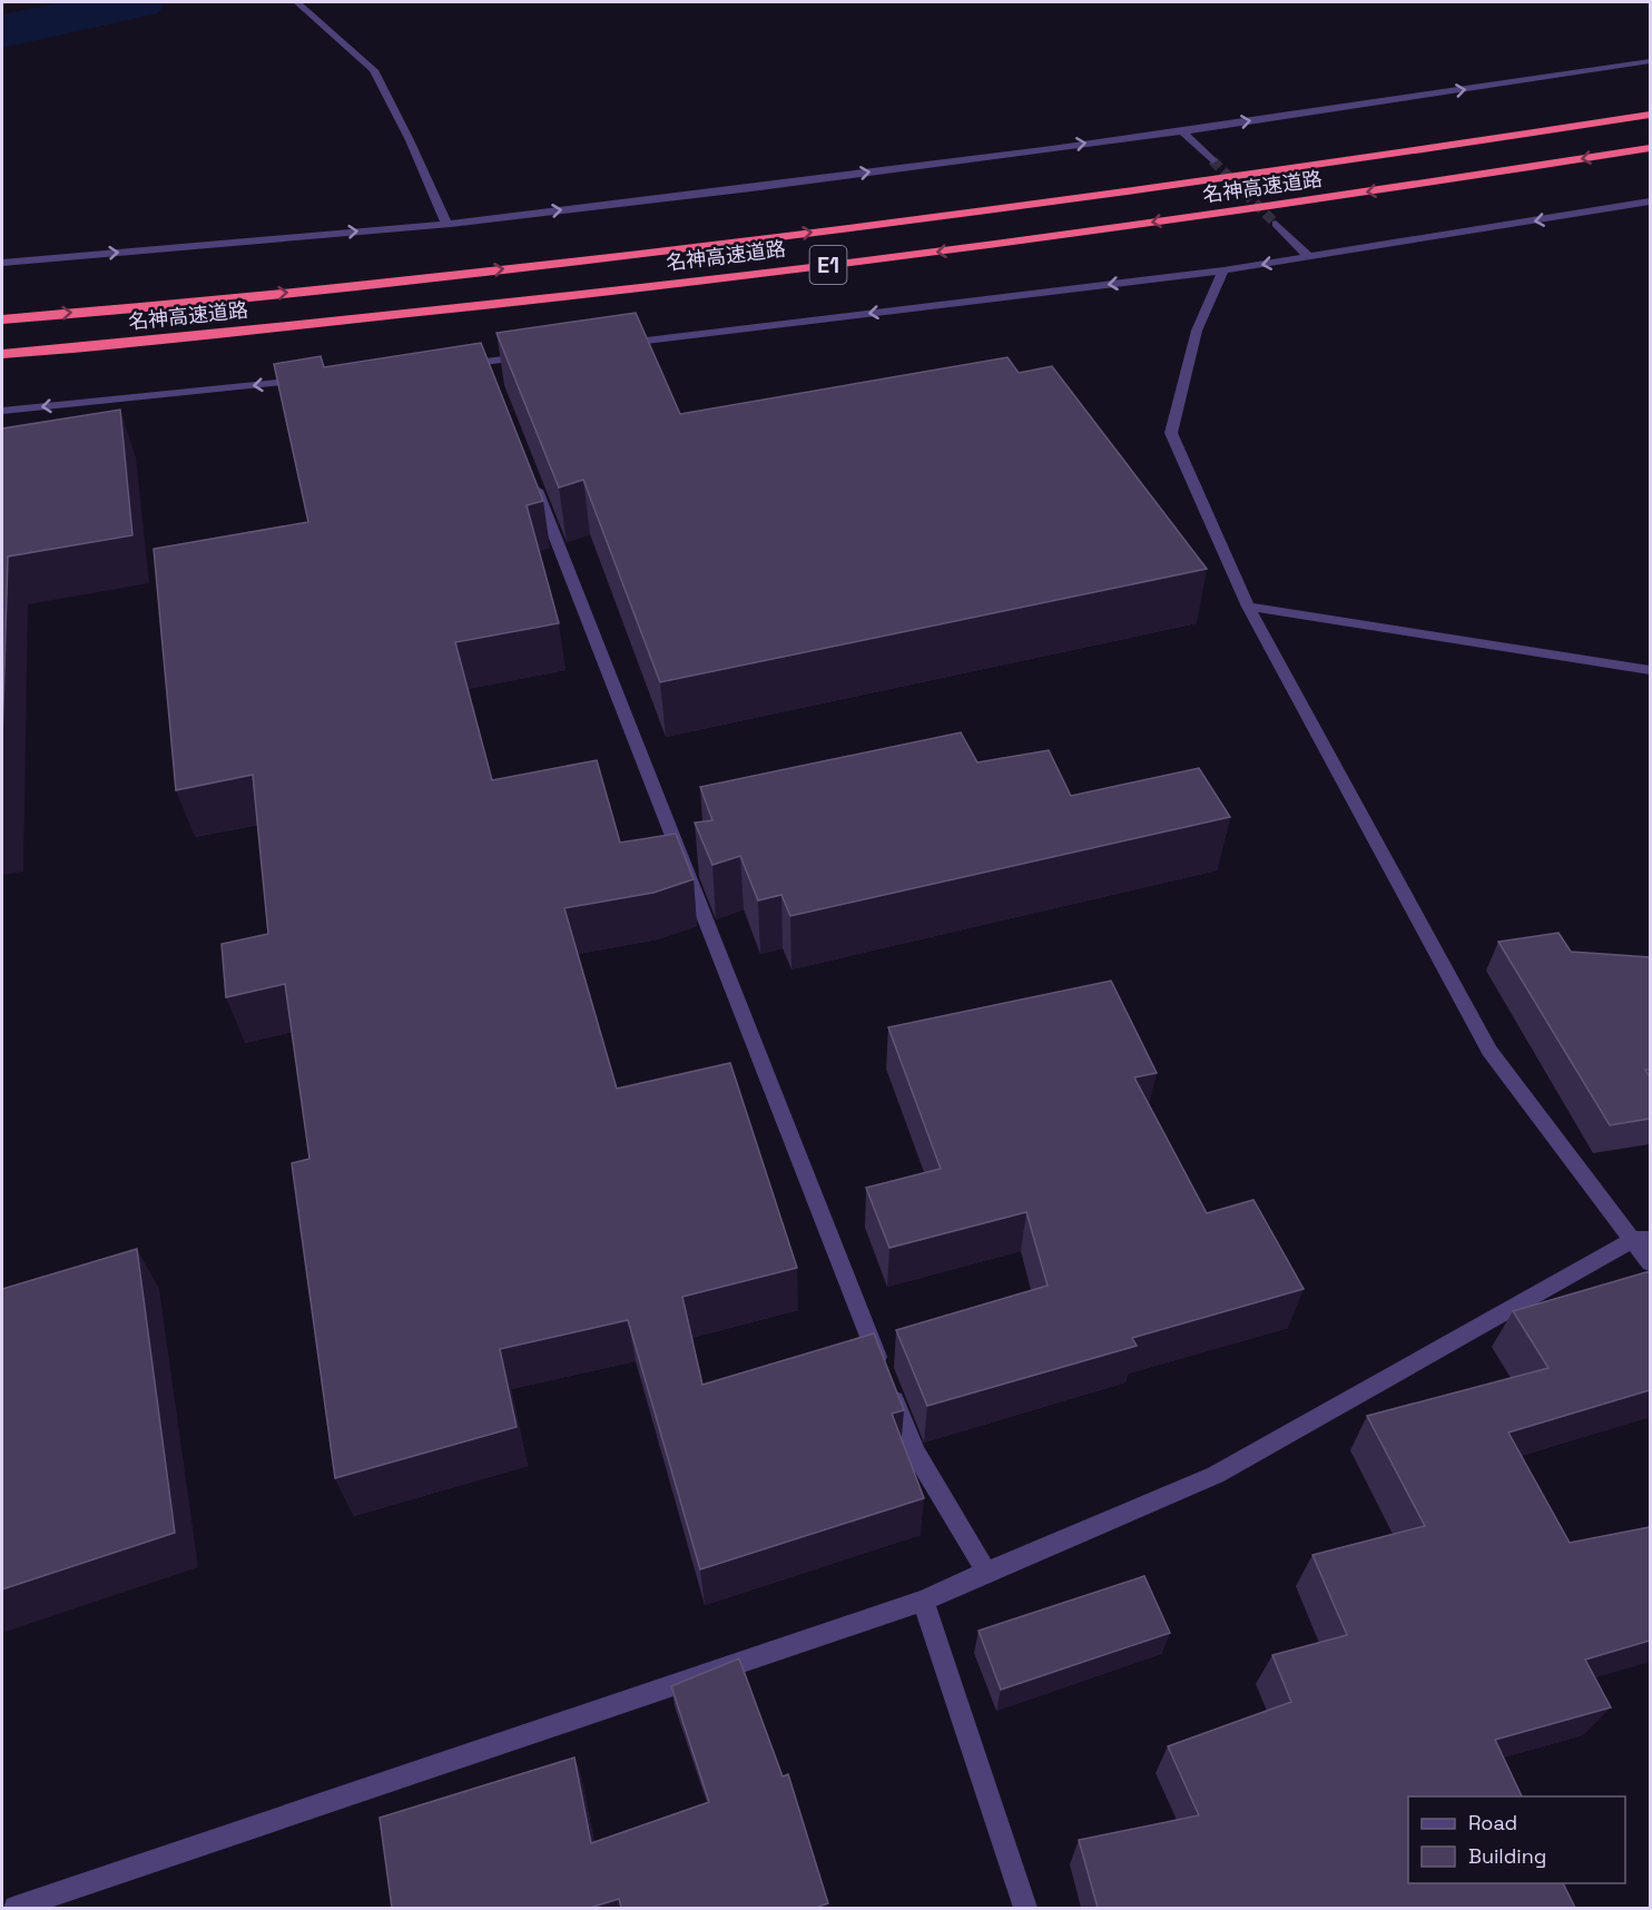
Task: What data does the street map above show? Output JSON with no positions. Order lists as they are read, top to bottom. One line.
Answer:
{"streets":{"highway":["名神高速道路","E1"]},"legend":["Road","Building"]}
